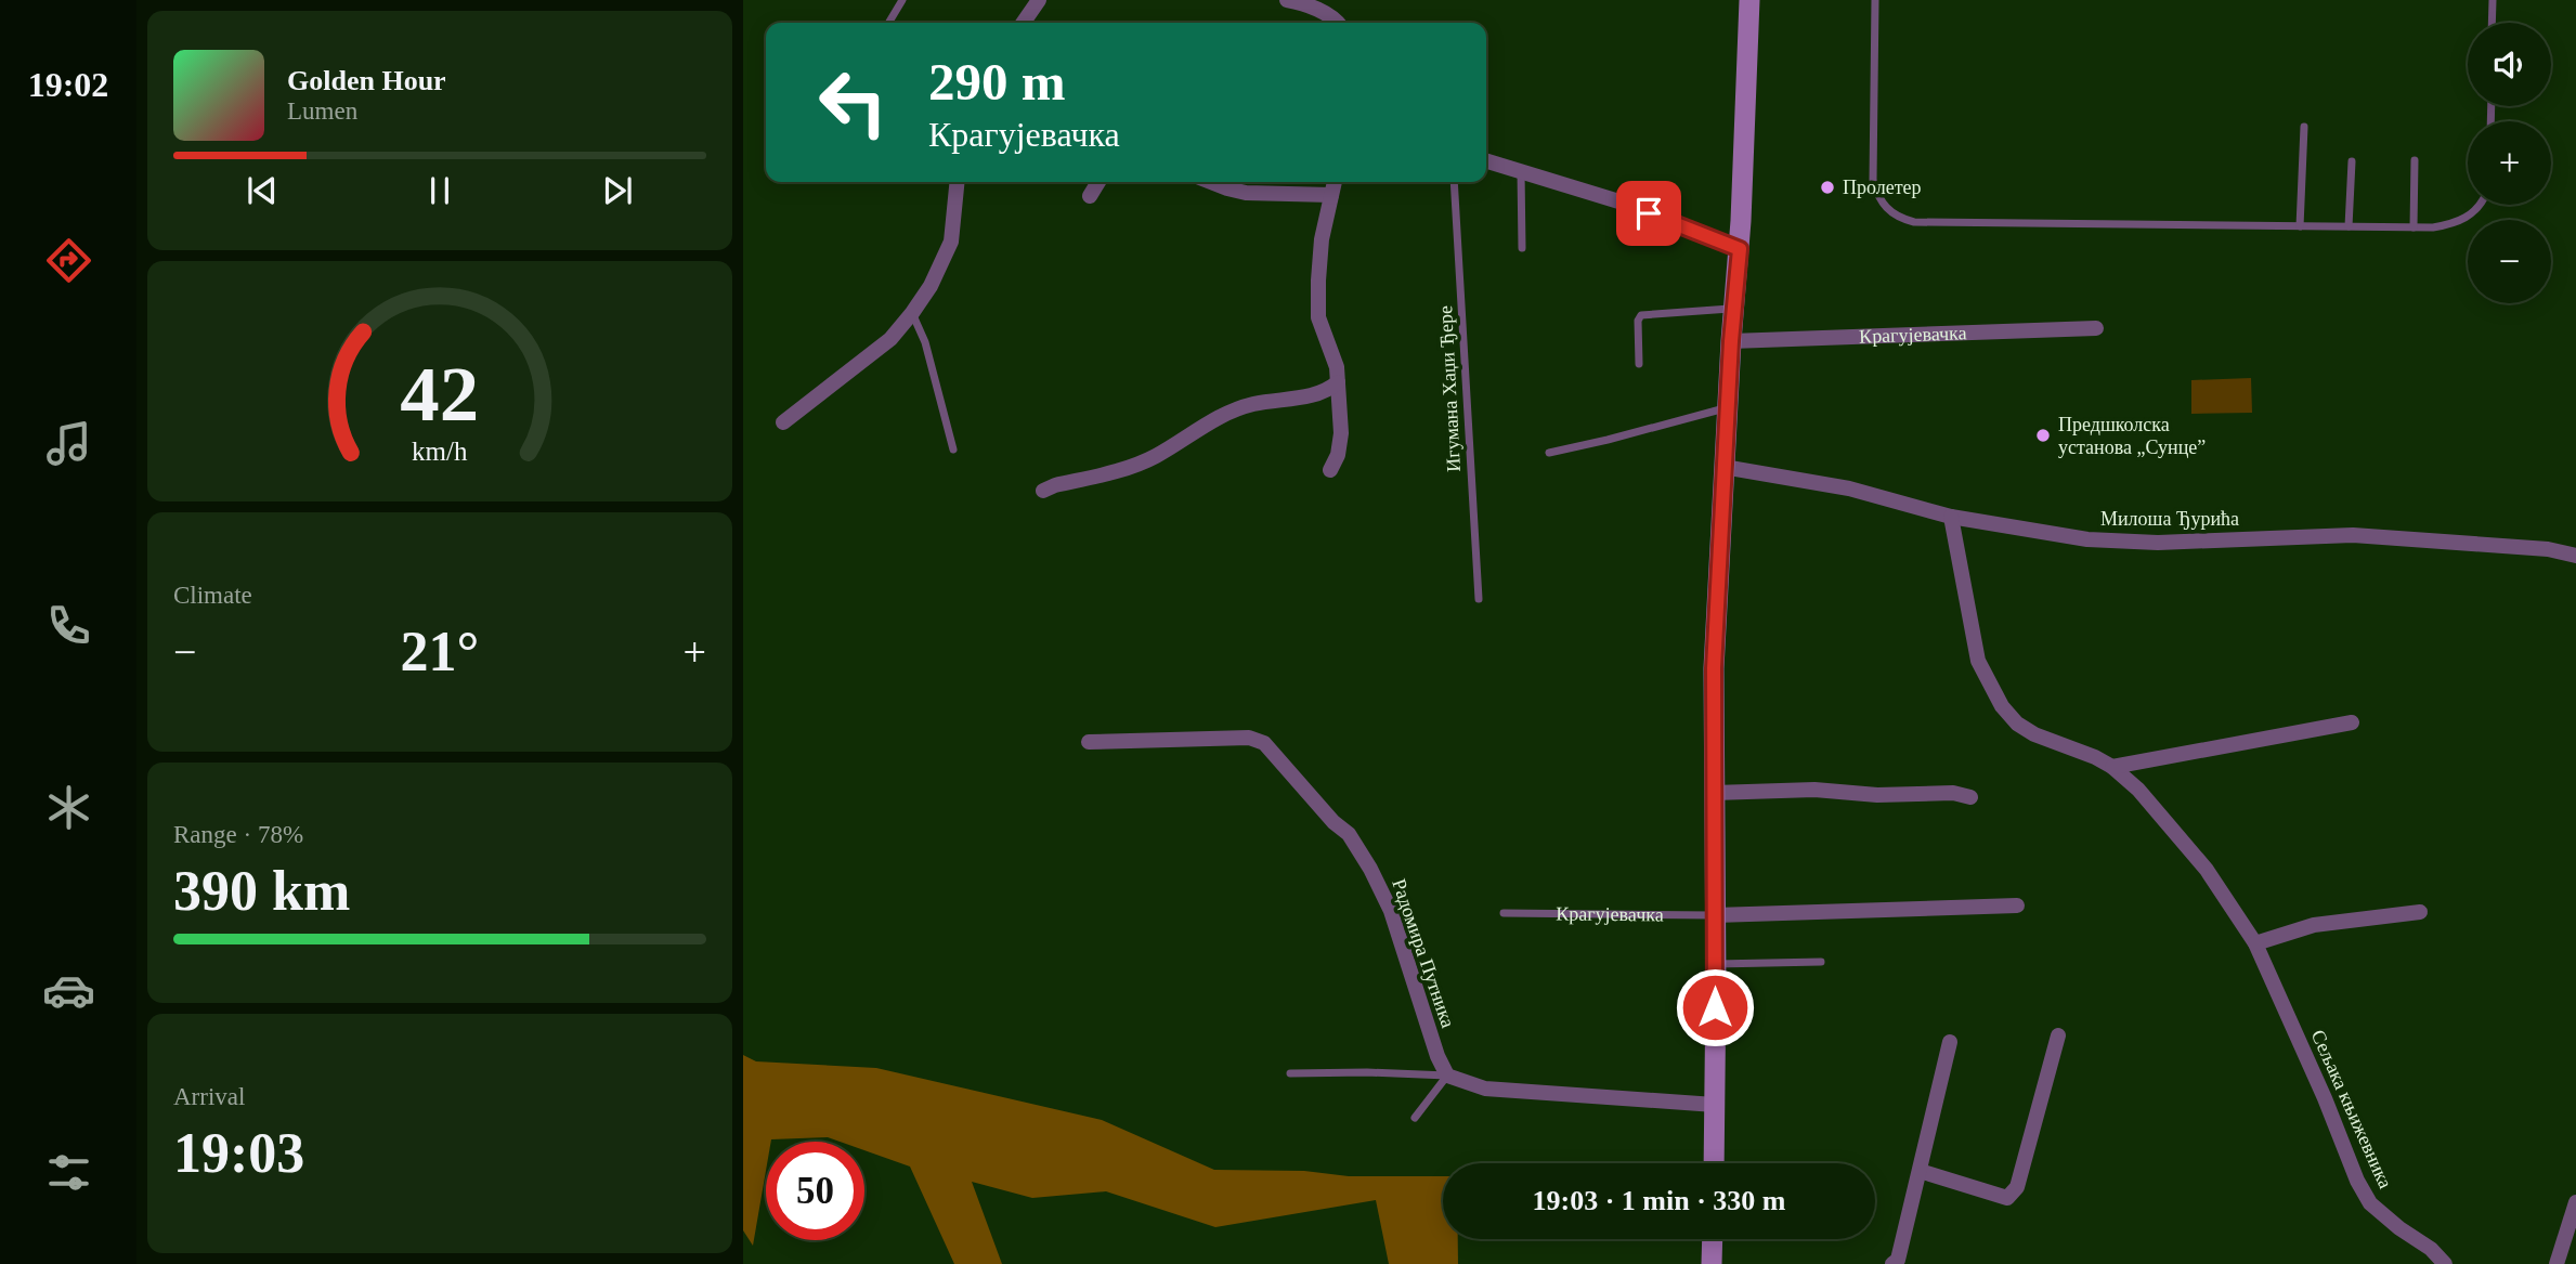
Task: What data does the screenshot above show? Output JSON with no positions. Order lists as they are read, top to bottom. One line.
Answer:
{"streets":{"street":["Крагујевачка","Милоша Ђурића","Радомира Путника","Сељака књижевника"],"lane":["Игумана Хаџи Ђере"]},"crossings":[["Милоша Ђурића","Сељака књижевника"]],"places":["Пролетер","Предшколска установа „Сунце”"],"page":{"tabs":"19:02","map_buttons":["+","−"],"turn":["290 m","Крагујевачка"],"song":["Golden Hour","Lumen"],"tile":["Climate",["Range · 78%","390 km"],["Arrival","19:03"]],"heat":["−","21°","+"],"limit":"50","trip":"19:03 · 1 min · 330 m","gauge":["42","km/h"]}}
